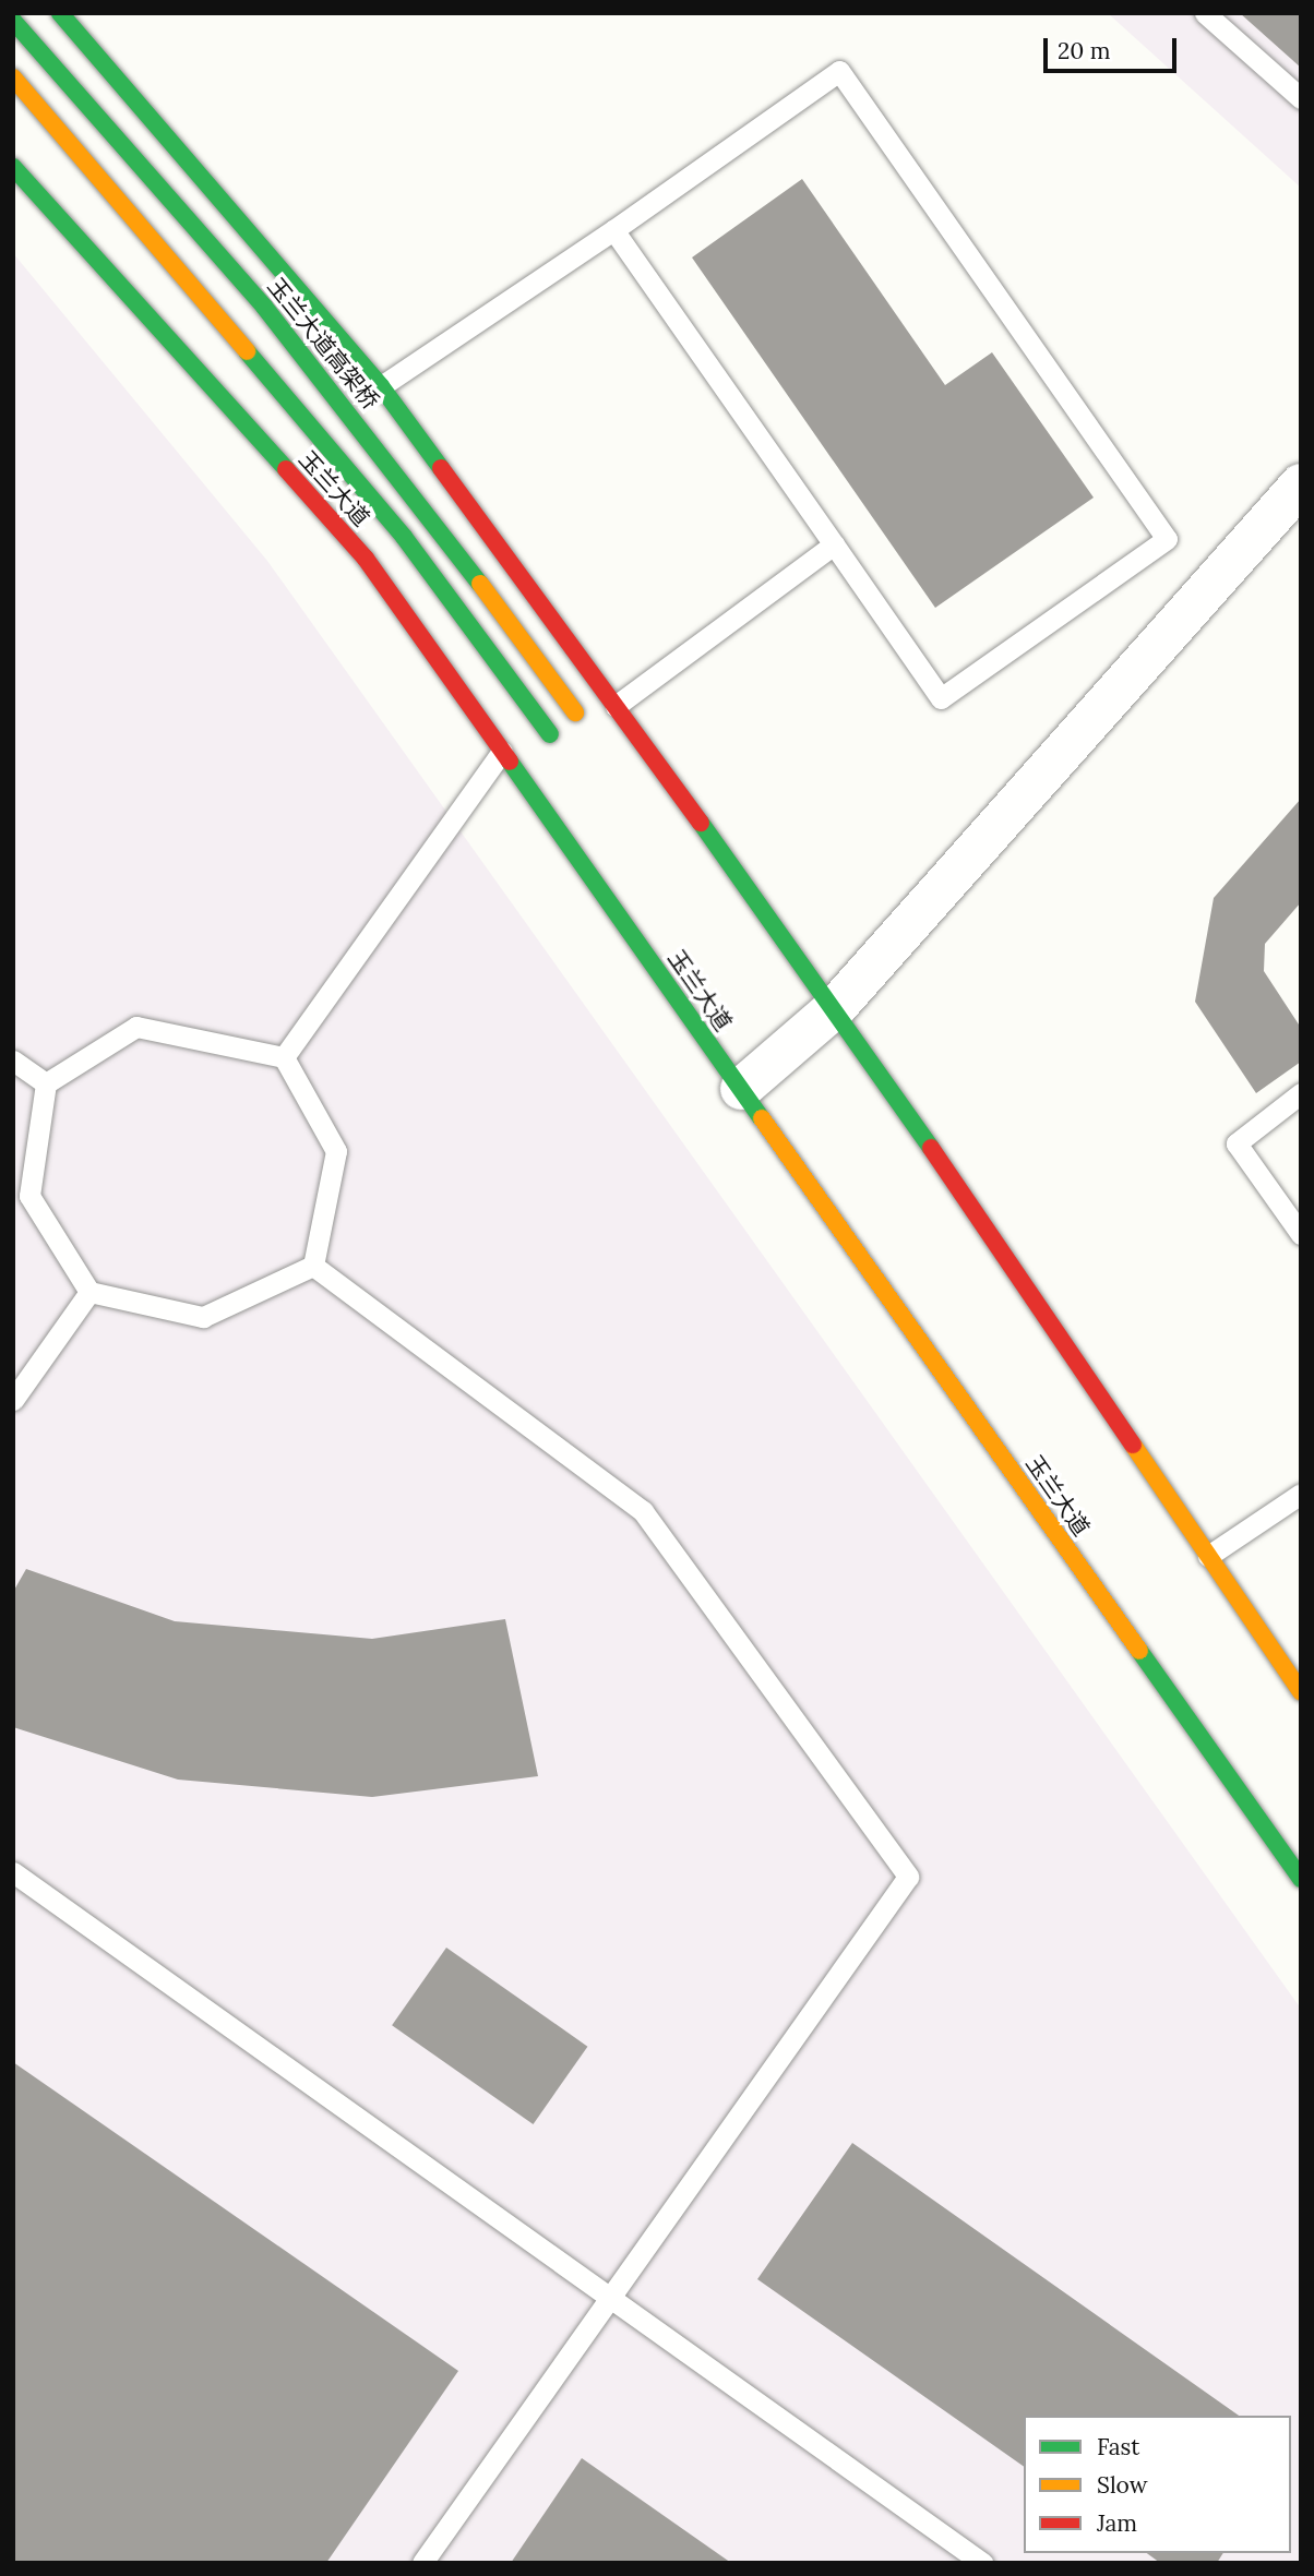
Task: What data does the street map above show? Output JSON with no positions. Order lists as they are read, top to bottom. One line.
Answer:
{"streets":{"main road":["玉兰大道高架桥","玉兰大道"]},"legend":["Fast","Slow","Jam"],"scale_bar":"20 m"}
